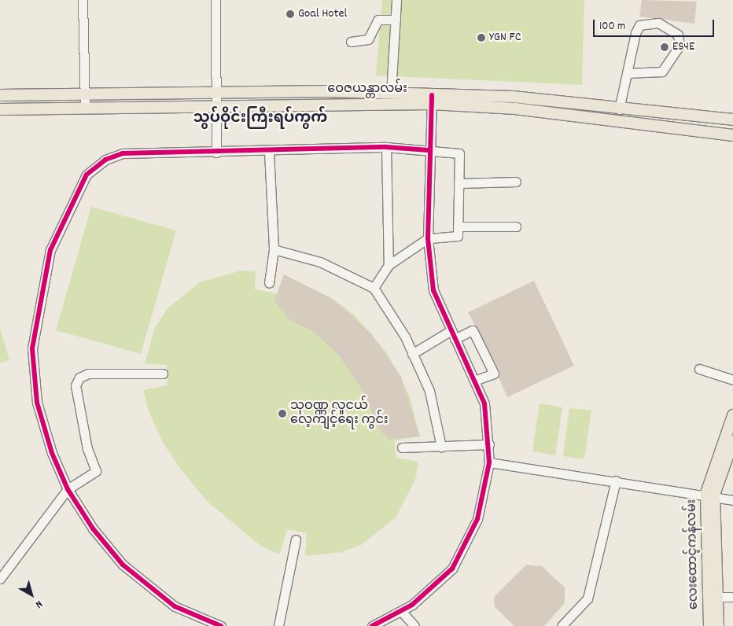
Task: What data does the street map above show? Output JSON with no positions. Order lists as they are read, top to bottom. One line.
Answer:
{"streets":{"main road":["ဝေဇယန္တာလမ်း","လေးထောင့်ကန်လမ်း"]},"districts":["သွပ်ဝိုင်းကြီးရပ်ကွက်"],"places":["Goal Hotel","YGN FC","ES4E","သုဝဏ္ဏ လူငယ် လေ့ကျင့်ရေး ကွင်း"],"scale_bar":"100 m","north":"bottom right"}
